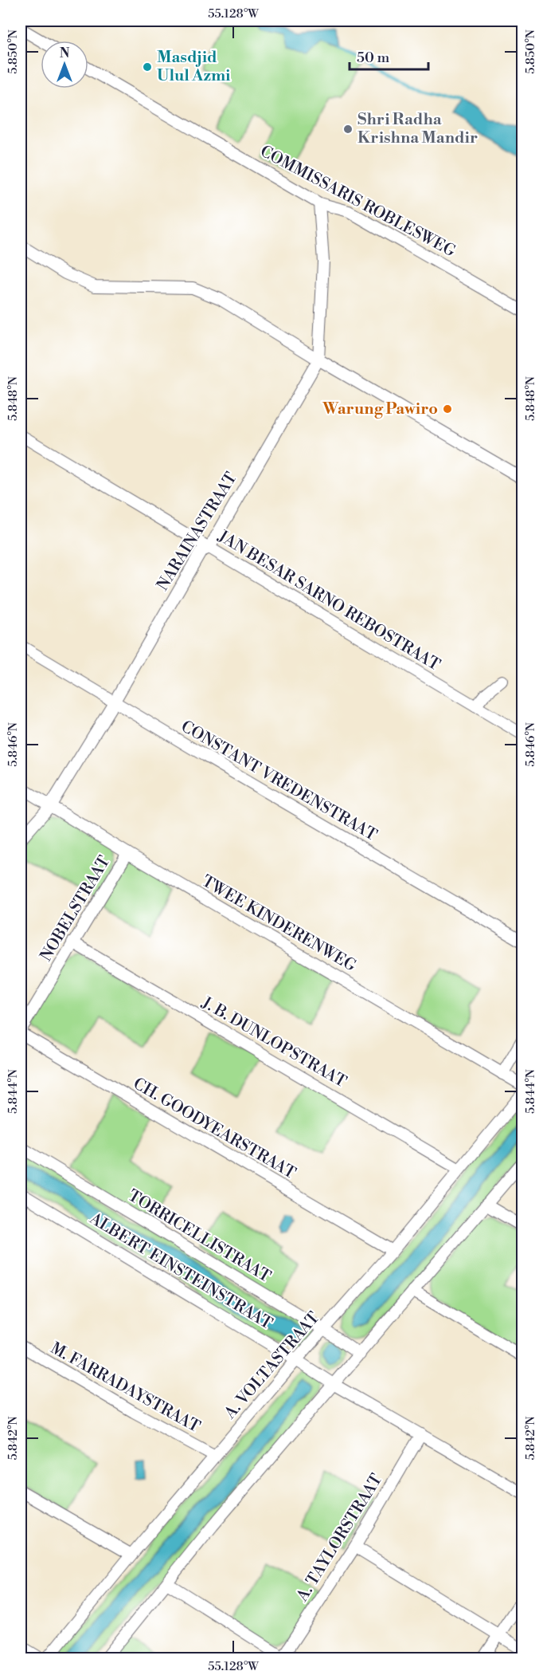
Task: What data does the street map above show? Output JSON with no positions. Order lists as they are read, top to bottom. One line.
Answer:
{"streets":{"street":["COMMISSARIS ROBLESWEG","NARAINASTRAAT","JAN BESAR SARNO REBOSTRAAT","CONSTANT VREDENSTRAAT","NOBELSTRAAT","TWEE KINDERENWEG","J. B. DUNLOPSTRAAT","CH. GOODYEARSTRAAT","TORRICELLISTRAAT","ALBERT EINSTEINSTRAAT","A. VOLTASTRAAT","M. FARRADAYSTRAAT","A. TAYLORSTRAAT"]},"crossings":[["COMMISSARIS ROBLESWEG","NARAINASTRAAT"],["NARAINASTRAAT","JAN BESAR SARNO REBOSTRAAT"],["NARAINASTRAAT","CONSTANT VREDENSTRAAT"],["NARAINASTRAAT","TWEE KINDERENWEG"],["NOBELSTRAAT","TWEE KINDERENWEG"],["NOBELSTRAAT","J. B. DUNLOPSTRAAT"],["NOBELSTRAAT","CH. GOODYEARSTRAAT"],["J. B. DUNLOPSTRAAT","A. VOLTASTRAAT"],["CH. GOODYEARSTRAAT","A. VOLTASTRAAT"],["TORRICELLISTRAAT","A. VOLTASTRAAT"],["ALBERT EINSTEINSTRAAT","A. VOLTASTRAAT"],["ALBERT EINSTEINSTRAAT","A. TAYLORSTRAAT"],["A. VOLTASTRAAT","M. FARRADAYSTRAAT"]],"places":["Masdjid Ulul Azmi","Shri Radha Krishna Mandir","Warung Pawiro"],"scale_bar":"50 m","north":"top","coordinates":["55.128°W","5.850°N","5.848°N","5.846°N","5.844°N","5.842°N"]}
